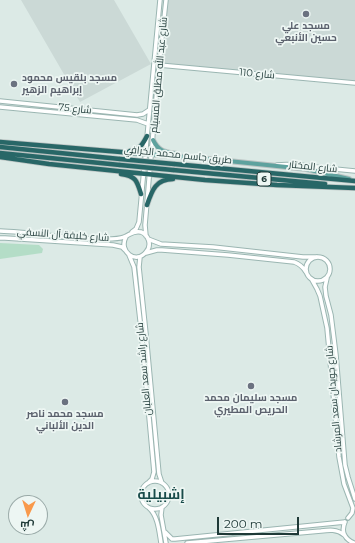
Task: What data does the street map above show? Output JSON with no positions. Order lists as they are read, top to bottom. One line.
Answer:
{"streets":{"highway":["طريق جاسم محمد الخرافي","6"],"street":["شارع 110","شارع عبد الله مطلق المسيلم","شارع 75","شارع المختار","شارع خليفة آل النسفي","شارع راشد سعد العلبان","شارع جويدان سعد المرشاد"]},"crossings":[["شارع 110","شارع عبد الله مطلق المسيلم"],["شارع عبد الله مطلق المسيلم","شارع 75"],["شارع خليفة آل النسفي","شارع راشد سعد العلبان"]],"districts":["إشبيلية"],"places":["مسجد علي حسين الأنبعي","مسجد بلقيس محمود إبراهيم الزهير","مسجد سليمان محمد الحريص المطيري","مسجد محمد ناصر الدين الألباني"],"scale_bar":"200 m","north":"bottom"}
